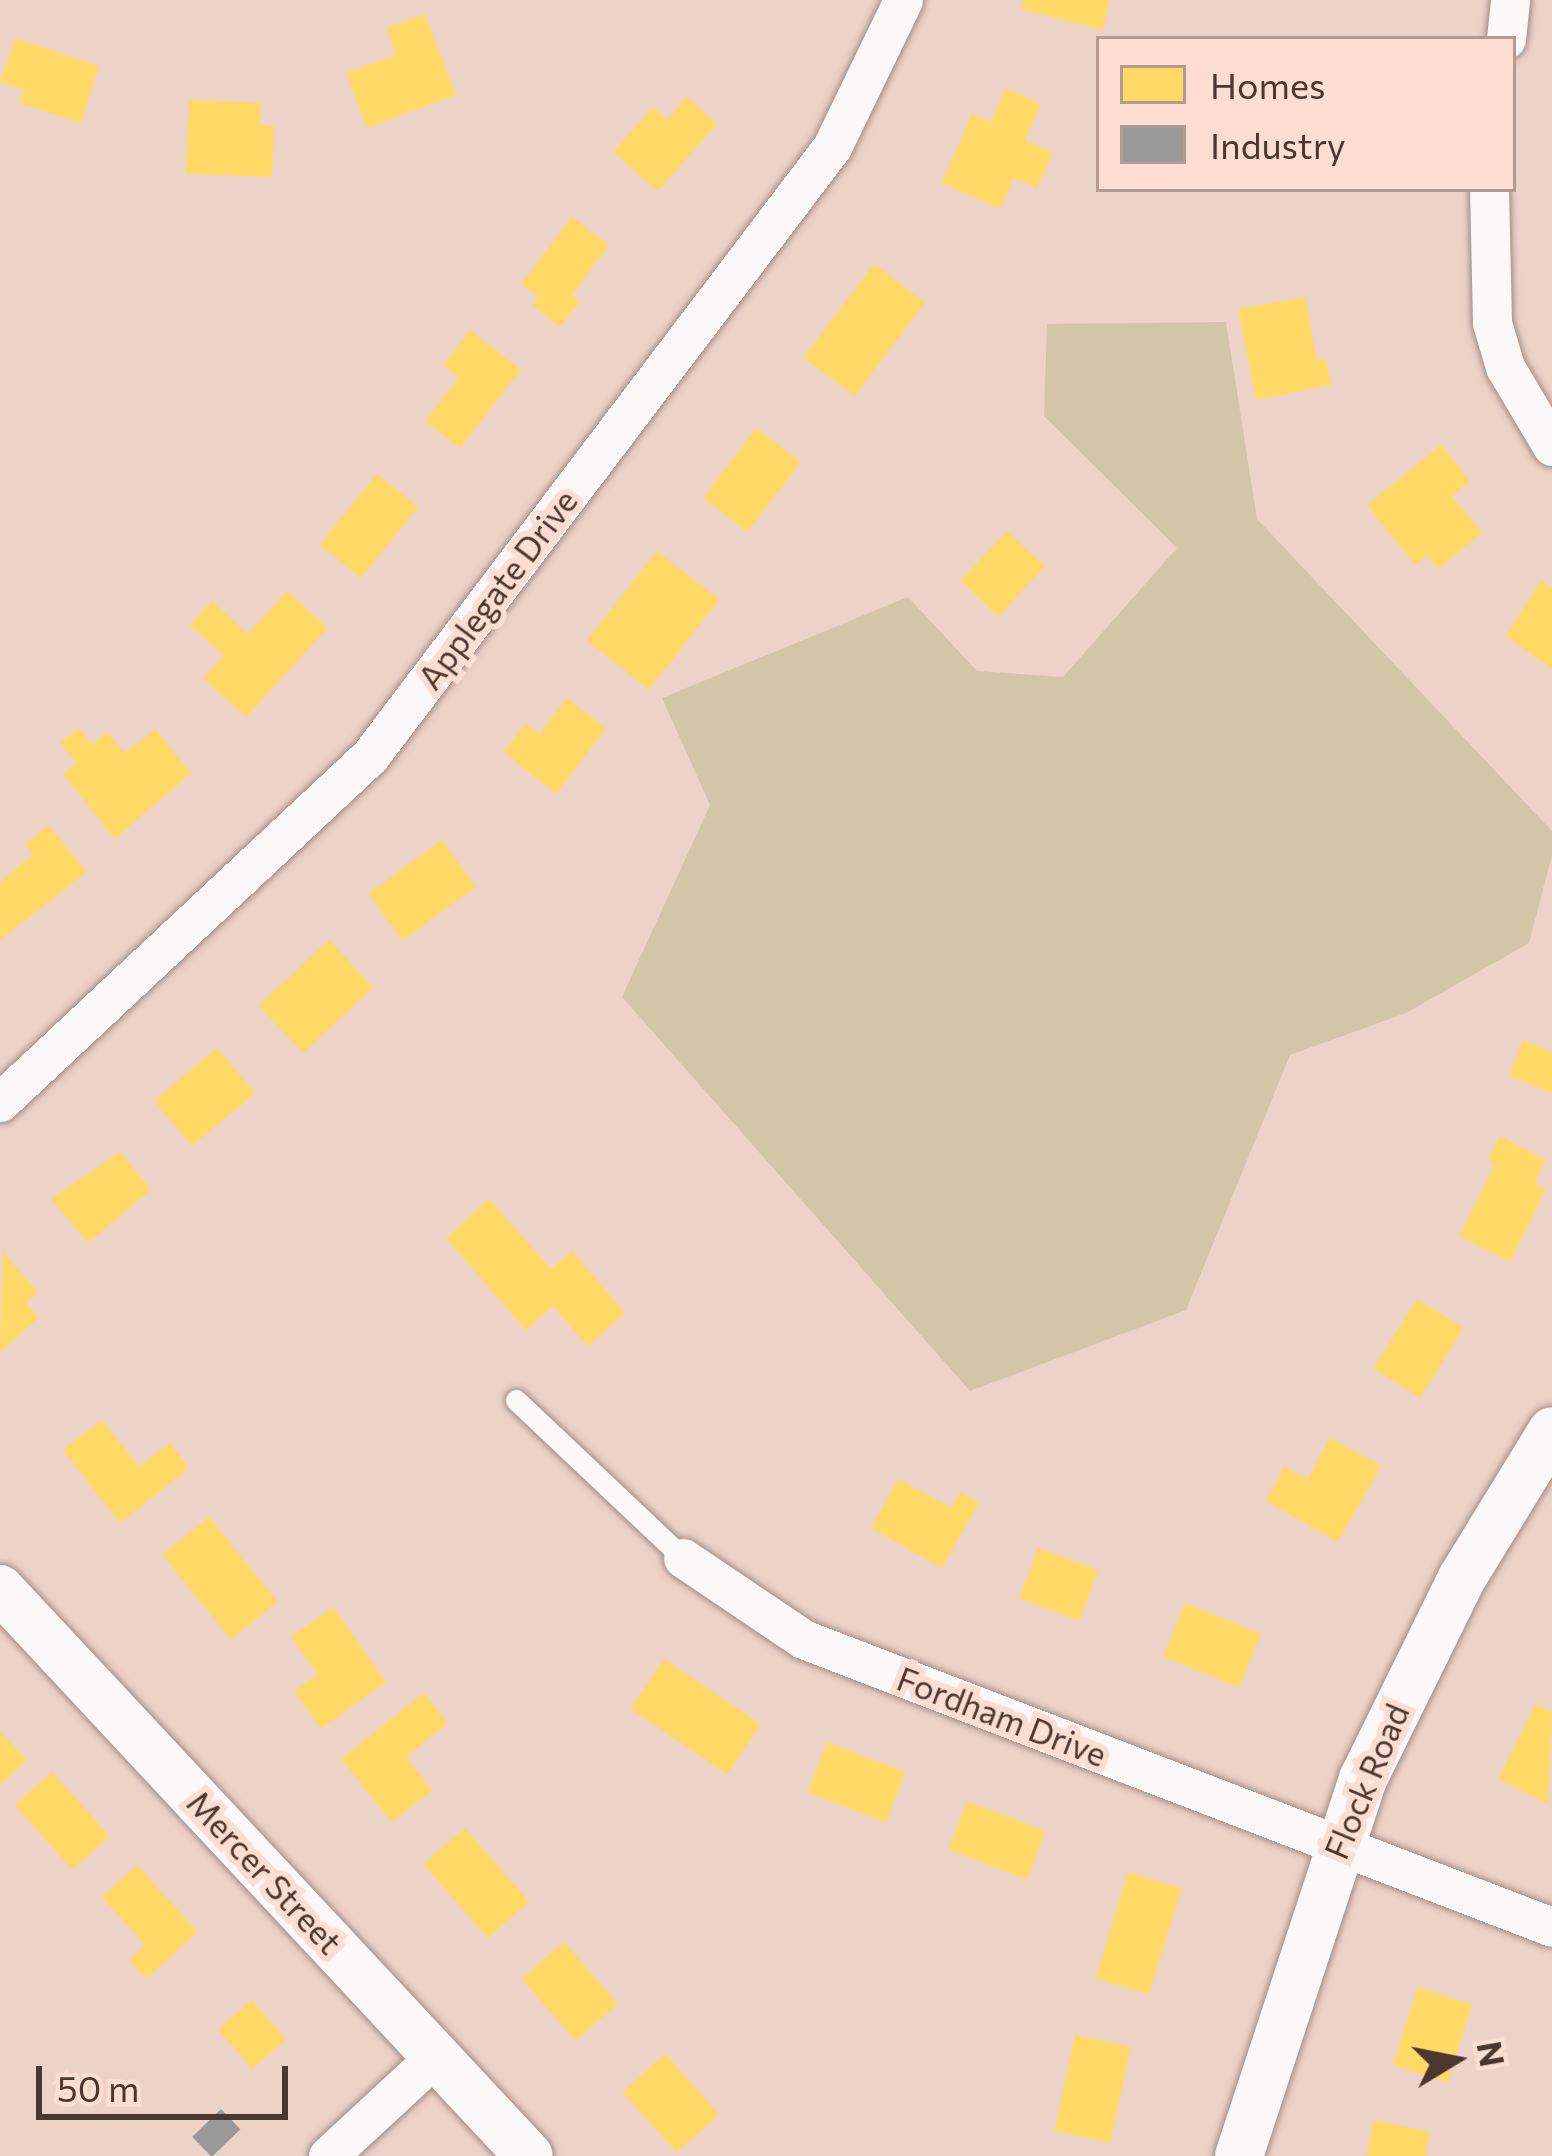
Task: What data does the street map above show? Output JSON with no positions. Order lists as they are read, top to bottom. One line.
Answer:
{"streets":{"street":["Applegate Drive","Fordham Drive","Flock Road","Mercer Street"]},"crossings":[["Fordham Drive","Flock Road"]],"legend":["Homes","Industry"],"scale_bar":"50 m","north":"right"}
